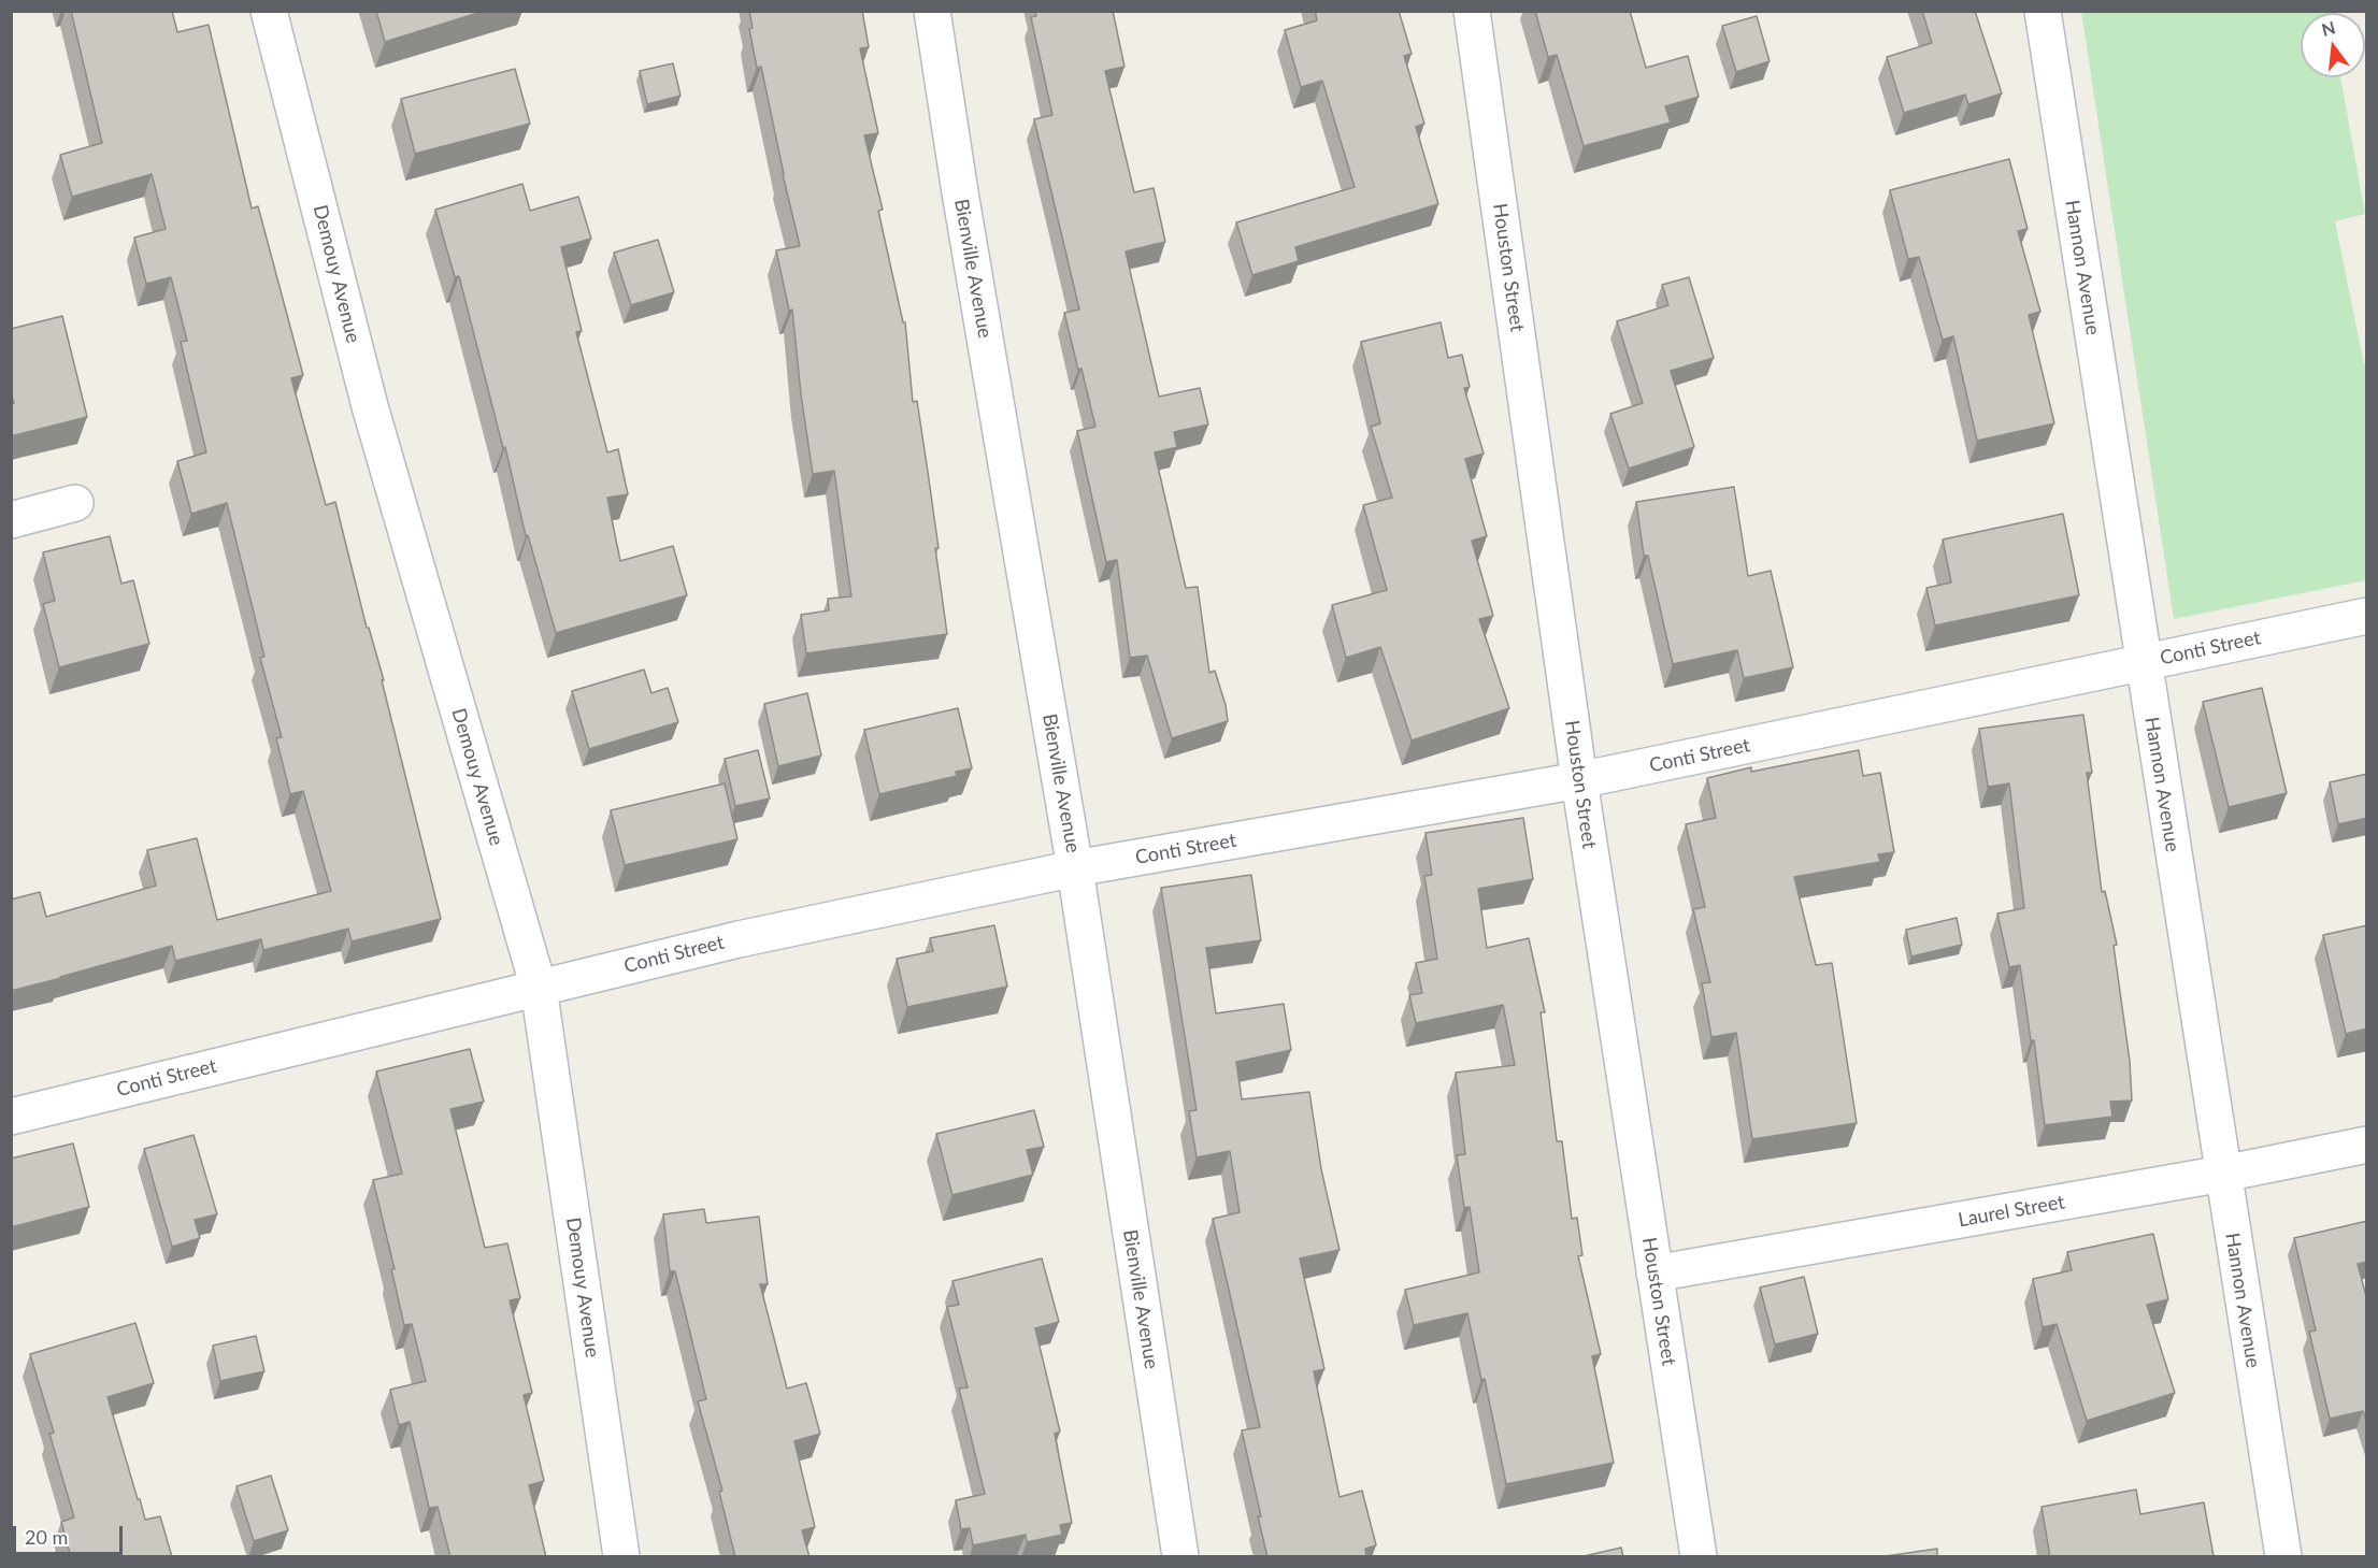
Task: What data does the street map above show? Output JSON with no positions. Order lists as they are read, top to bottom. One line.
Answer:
{"streets":{"street":["Houston Street","Hannon Avenue","Bienville Avenue","Demouy Avenue","Conti Street","Laurel Street"]},"crossings":[["Houston Street","Conti Street"],["Houston Street","Laurel Street"],["Hannon Avenue","Conti Street"],["Hannon Avenue","Laurel Street"],["Bienville Avenue","Conti Street"],["Demouy Avenue","Conti Street"]],"scale_bar":"20 m","north":"top"}
